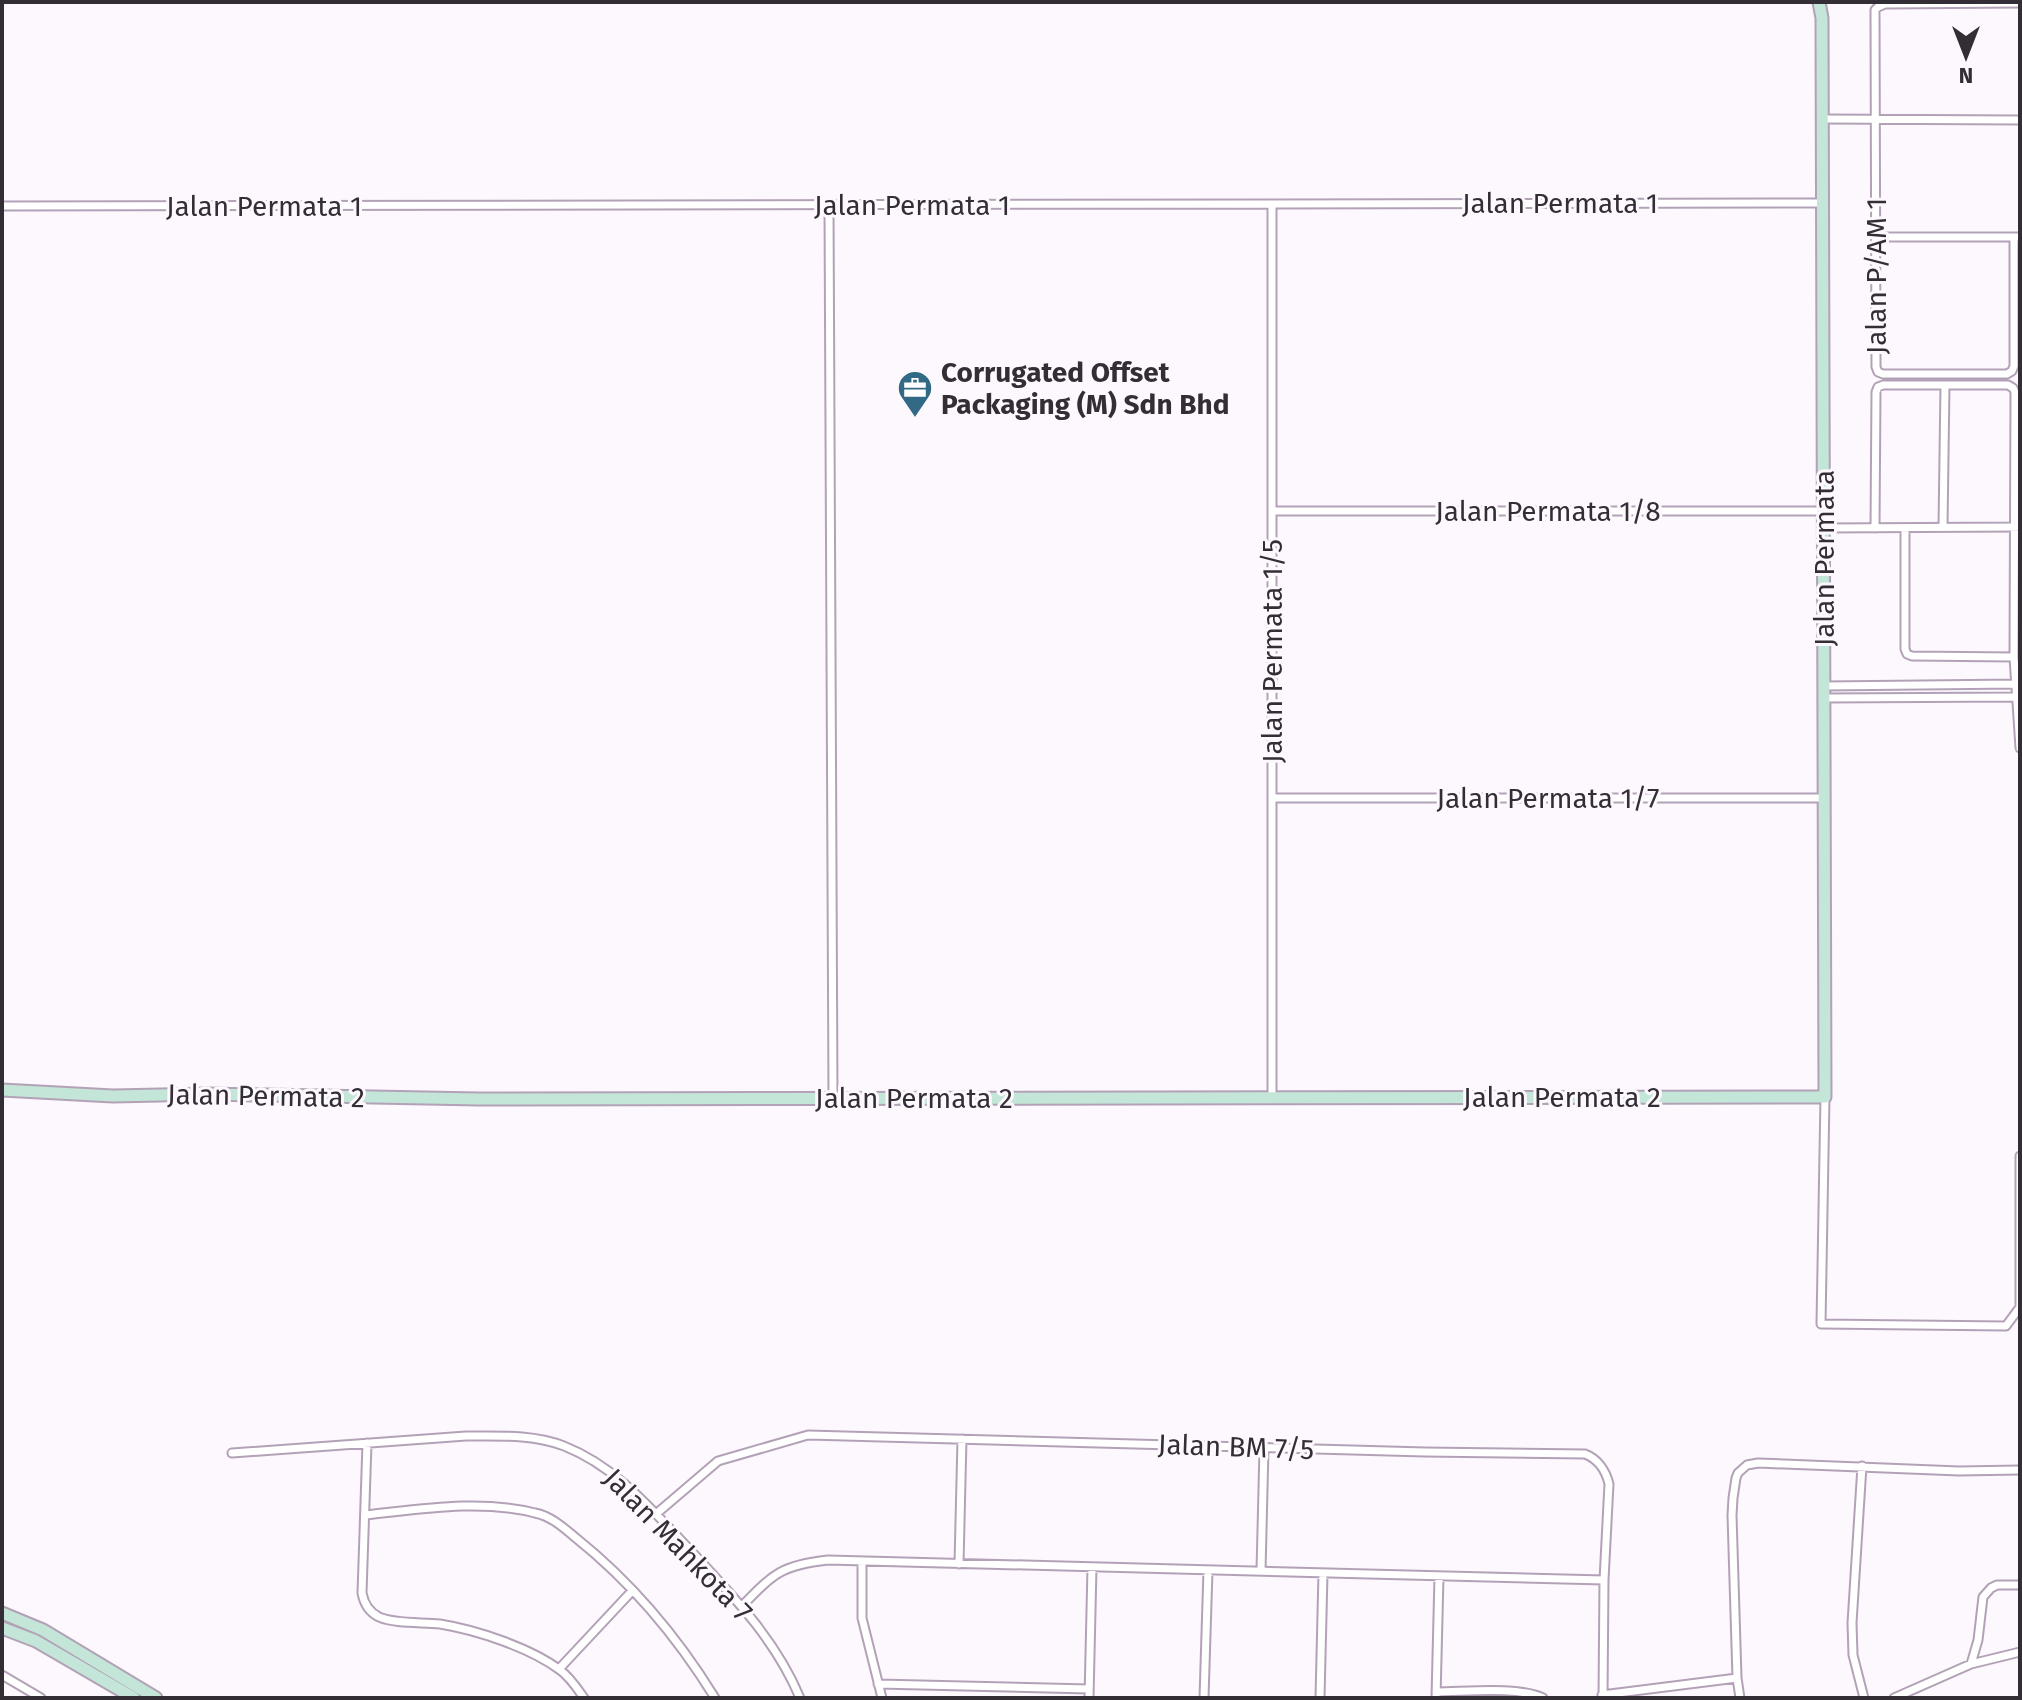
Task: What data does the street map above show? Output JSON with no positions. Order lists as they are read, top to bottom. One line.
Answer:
{"streets":{"street":["Jalan Permata 1","Jalan P/AM 1","Jalan Permata 1/8","Jalan Permata","Jalan Permata 1/5","Jalan Permata 1/7","Jalan Permata 2","Jalan BM 7/5","Jalan Mahkota 7"]},"crossings":[["Jalan Permata 1","Jalan Permata"],["Jalan Permata 1","Jalan Permata 1/5"],["Jalan Permata 1/8","Jalan Permata"],["Jalan Permata 1/8","Jalan Permata 1/5"],["Jalan Permata","Jalan Permata 1/7"],["Jalan Permata","Jalan Permata 2"],["Jalan Permata 1/5","Jalan Permata 1/7"],["Jalan Permata 1/5","Jalan Permata 2"],["Jalan BM 7/5","Jalan Mahkota 7"]],"places":{"office":["Corrugated Offset Packaging (M) Sdn Bhd"]},"north":"bottom"}
